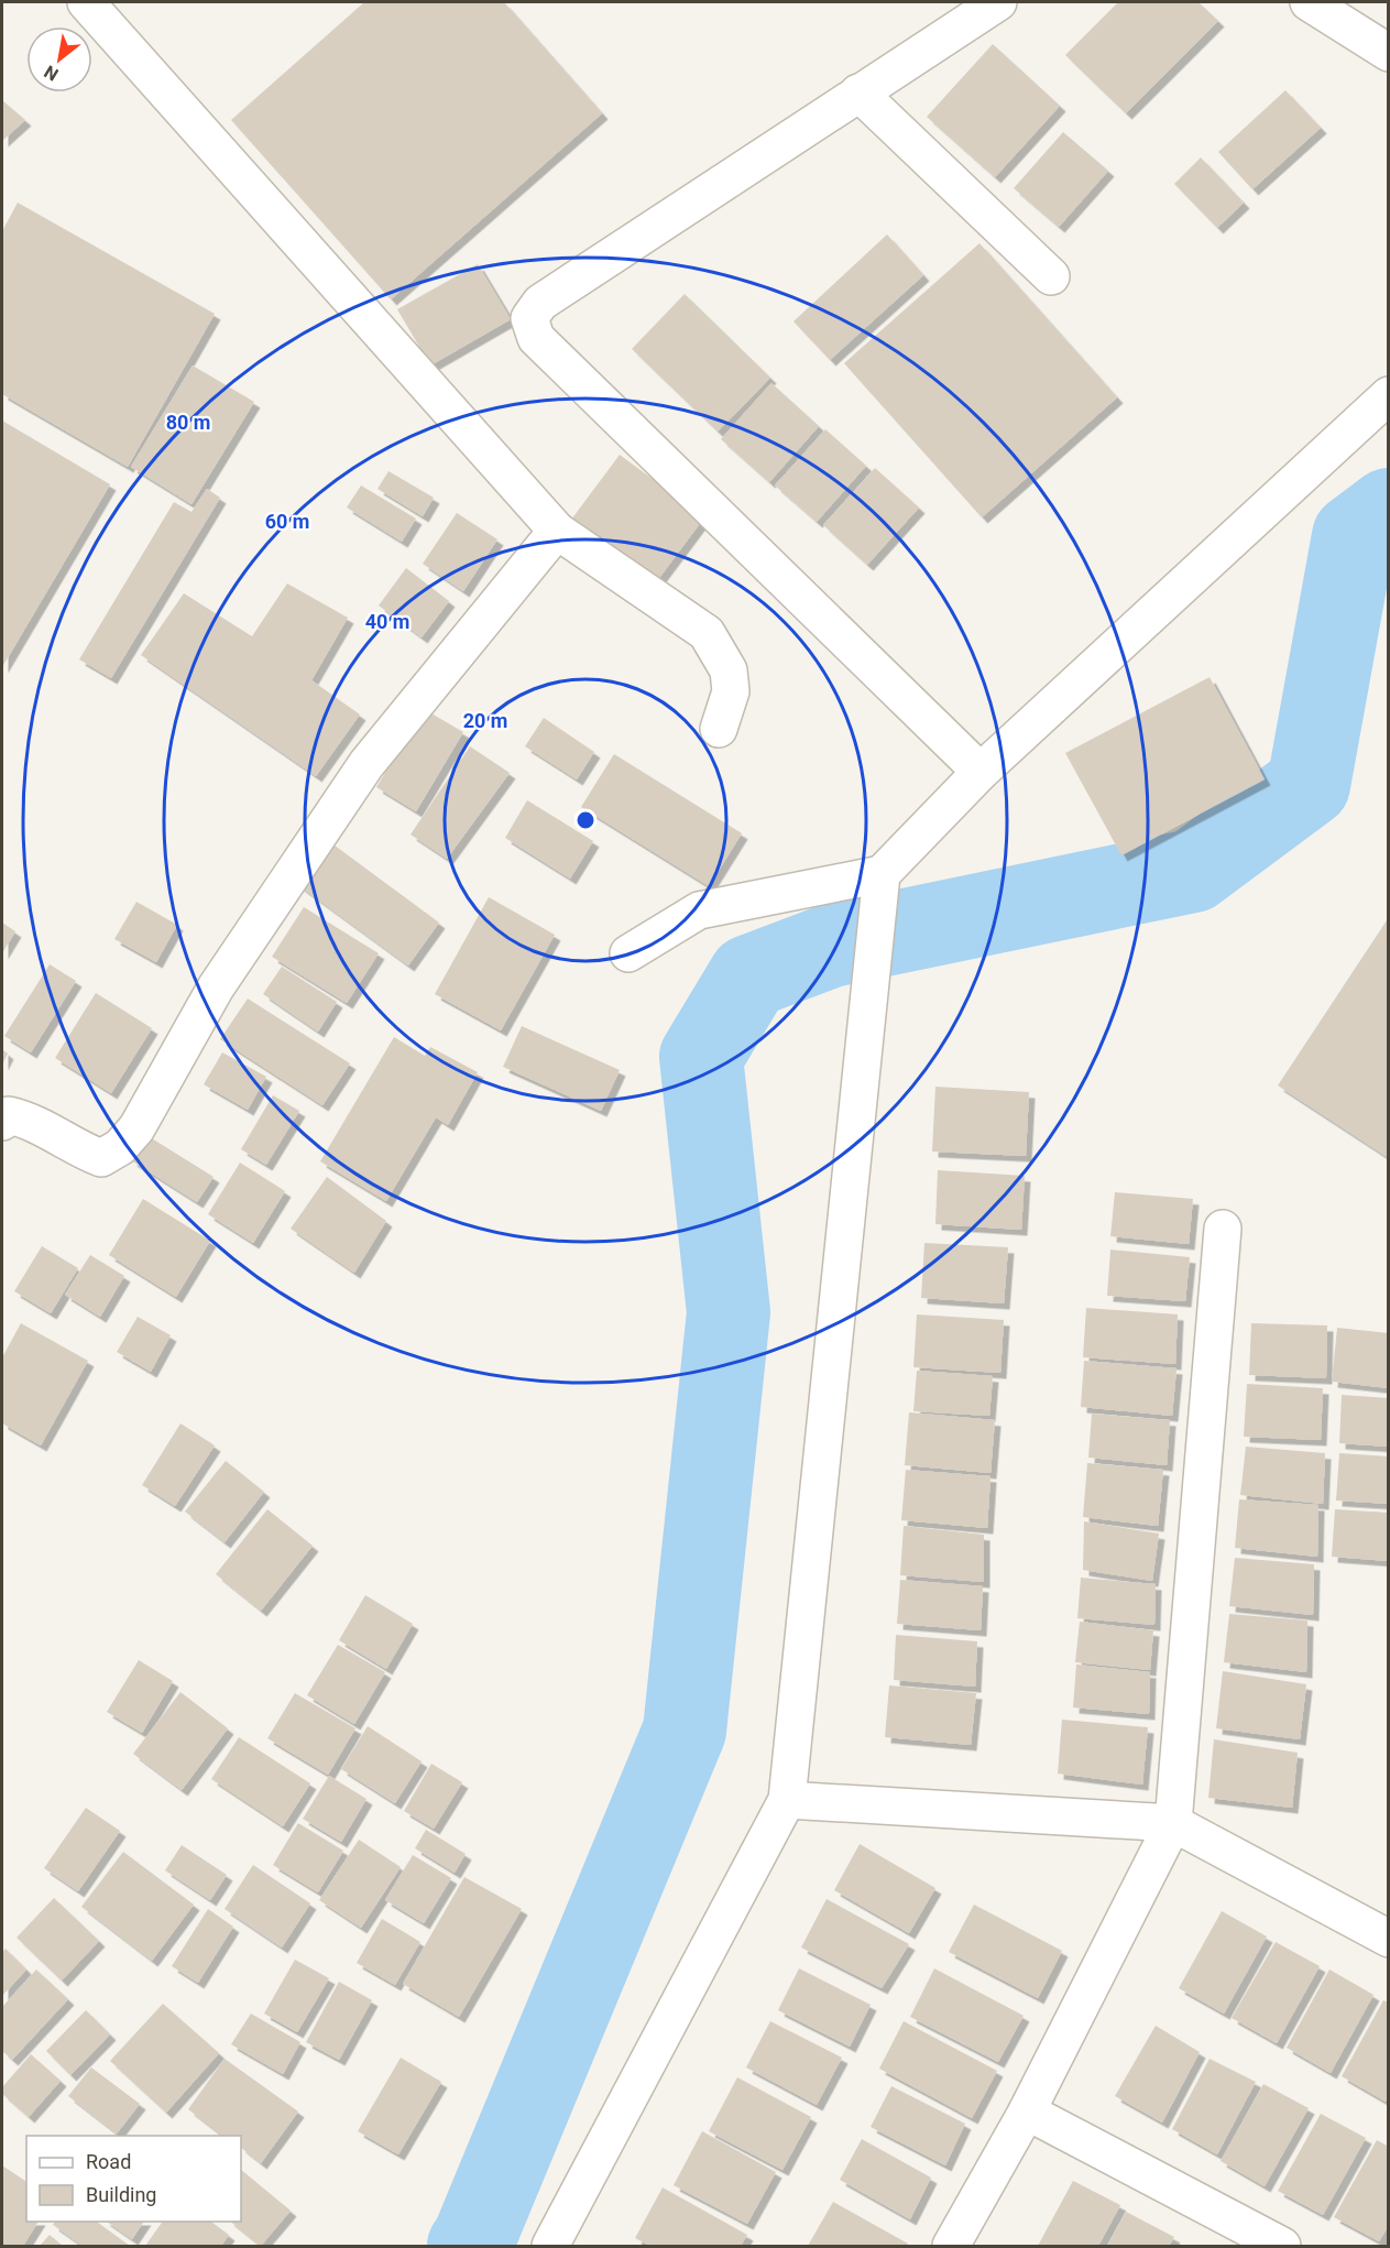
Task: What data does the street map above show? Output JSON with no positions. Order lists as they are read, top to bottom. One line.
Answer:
{"legend":["Road","Building"],"north":"bottom left","rings":["80 m","60 m","40 m","20 m"]}
